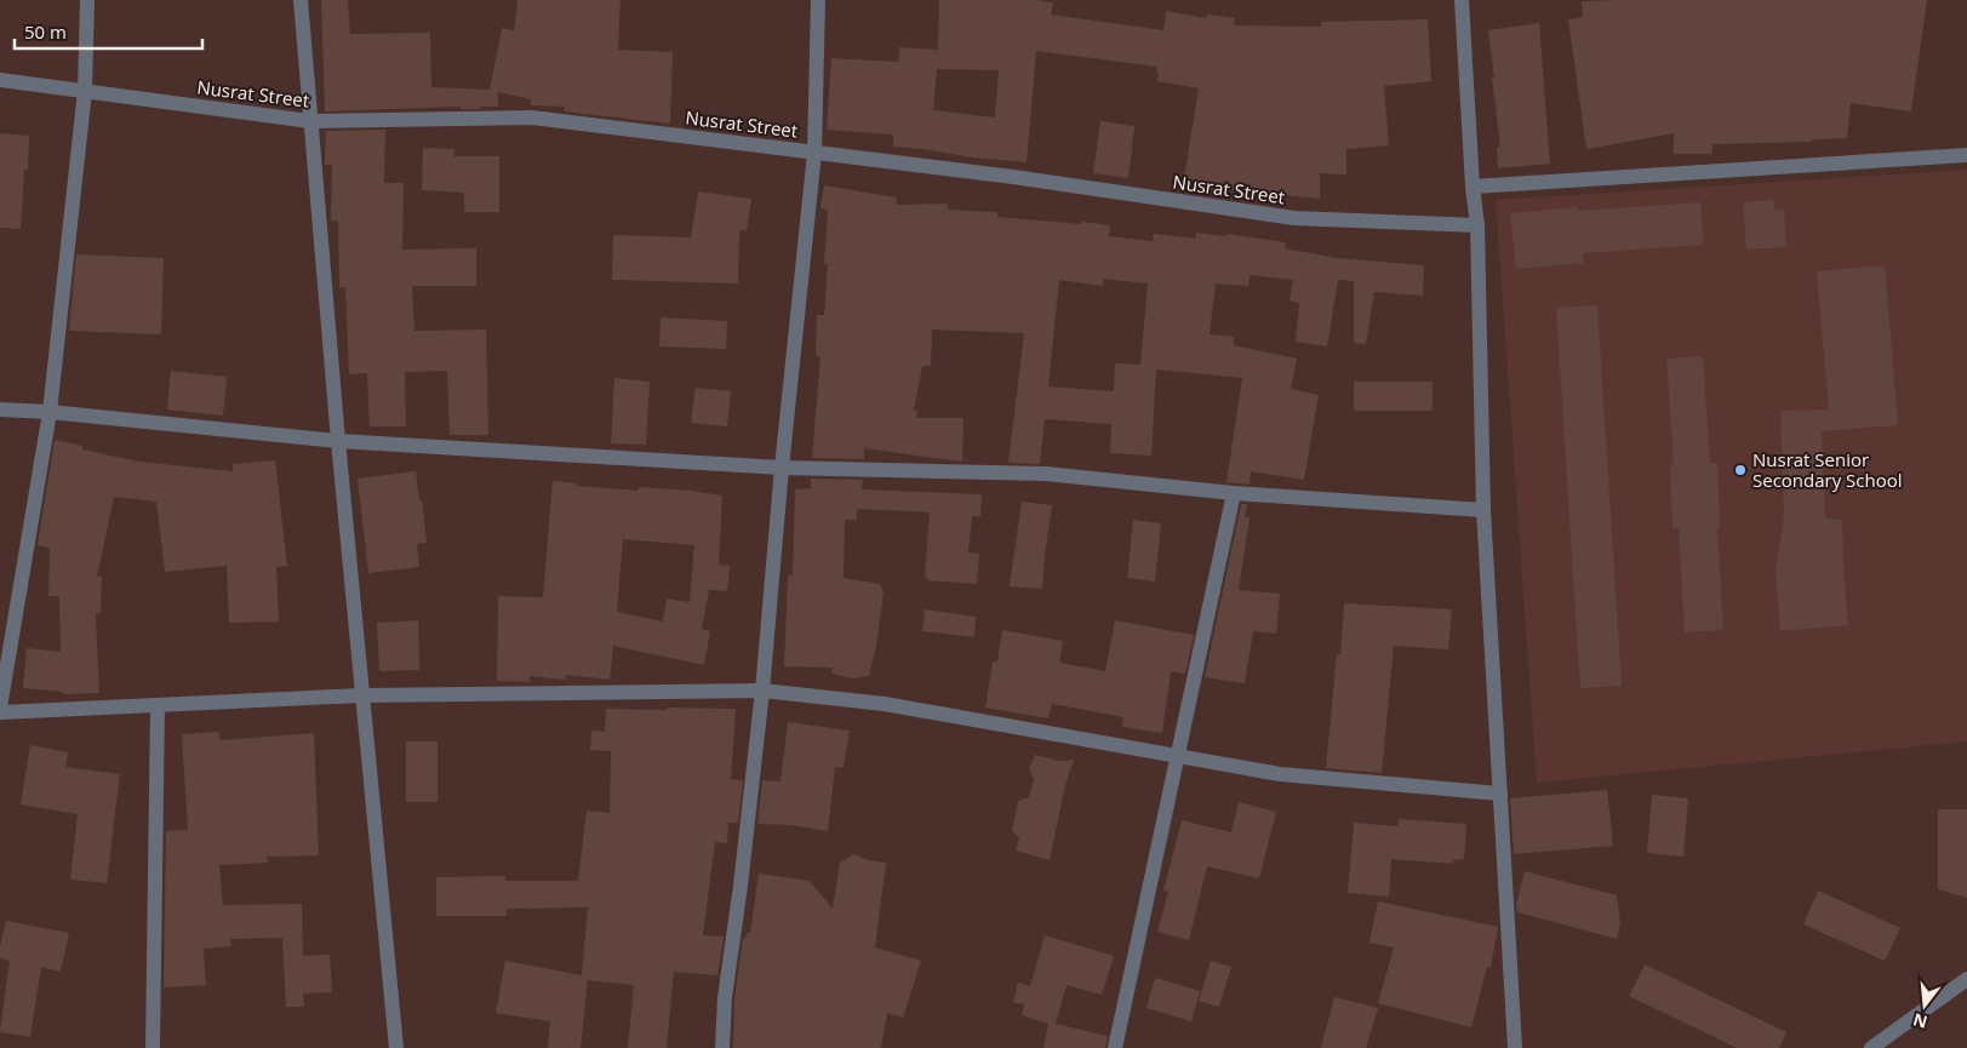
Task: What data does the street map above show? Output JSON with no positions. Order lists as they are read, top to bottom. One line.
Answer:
{"streets":{"street":["Nusrat Street"]},"places":["Nusrat Senior Secondary School"],"scale_bar":"50 m","north":"bottom"}
